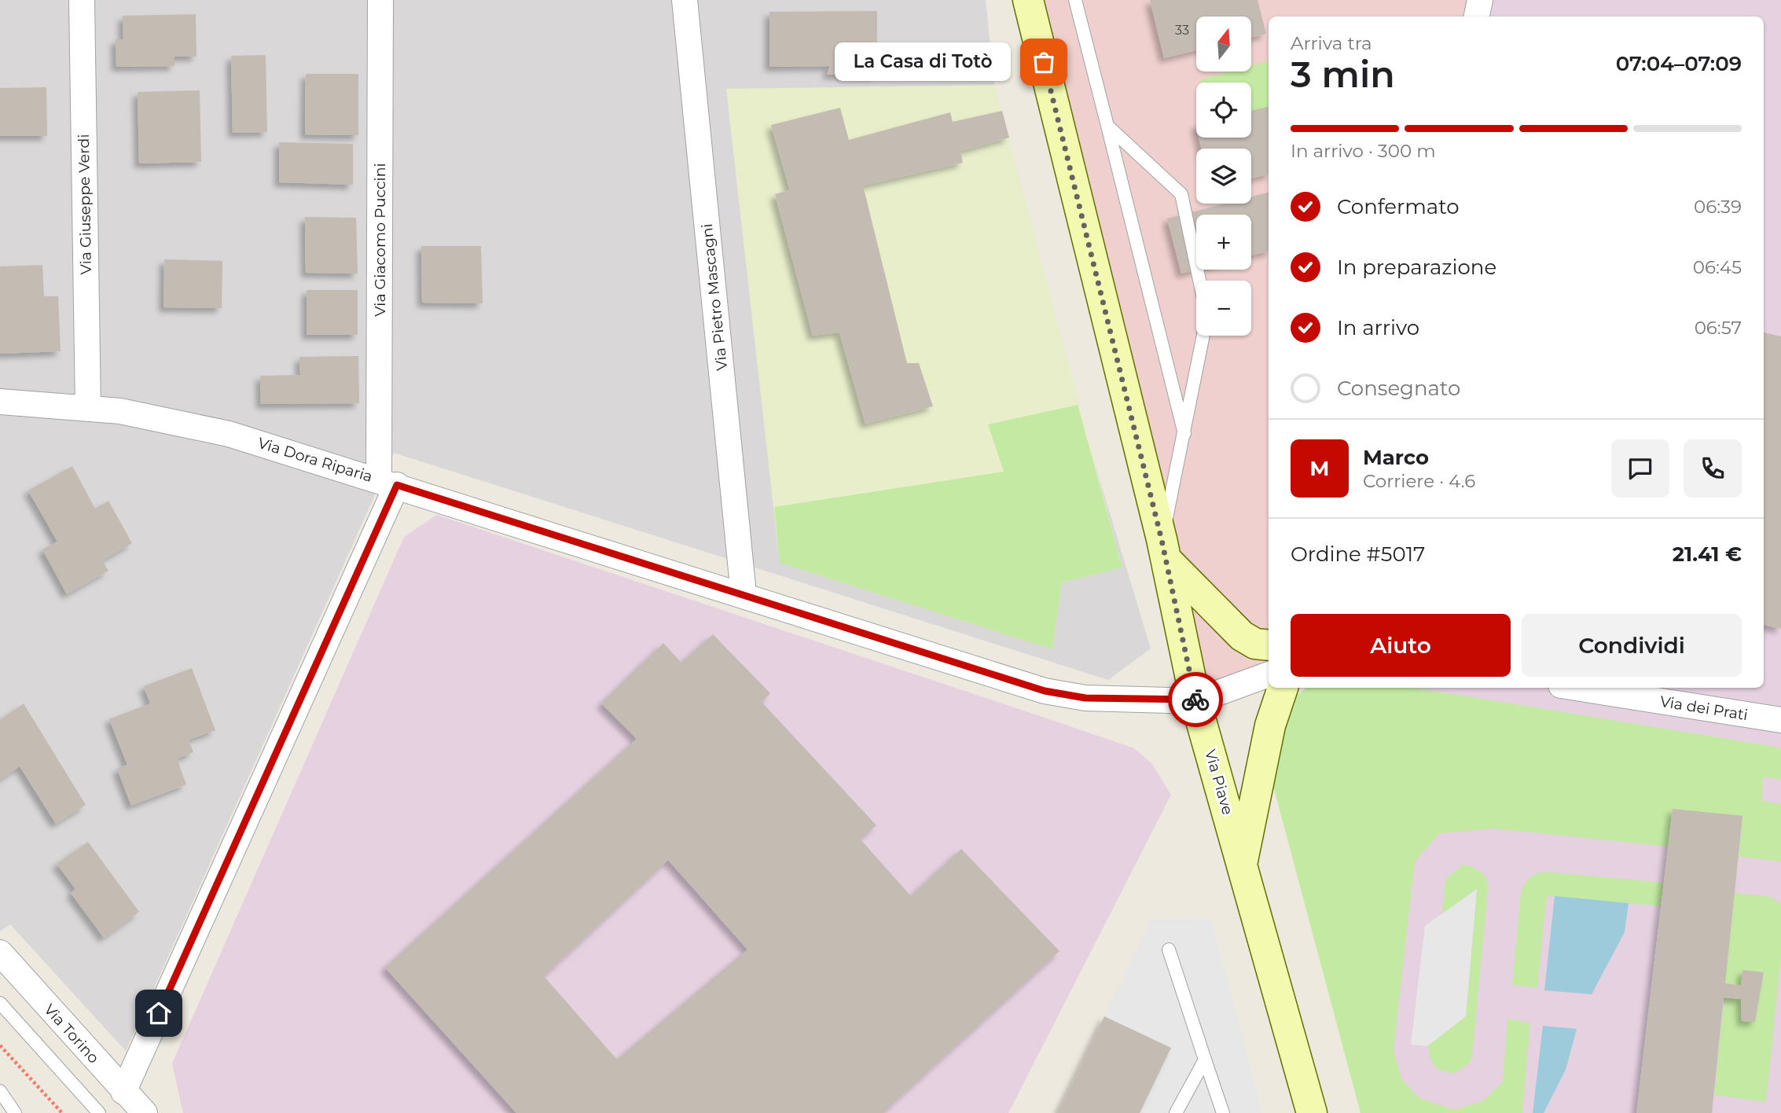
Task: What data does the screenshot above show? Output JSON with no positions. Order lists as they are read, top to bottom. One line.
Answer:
{"streets":{"main road":["Via Piave"],"street":["Via Giuseppe Verdi","Via Giacomo Puccini","Via Pietro Mascagni","Via Dora Riparia","Via dei Prati","Via Torino"]},"crossings":[["Via Giuseppe Verdi","Via Dora Riparia"],["Via Giacomo Puccini","Via Dora Riparia"],["Via Pietro Mascagni","Via Dora Riparia"],["Via Dora Riparia","Via Piave"]],"places":["La Casa di Totò"],"house_numbers":["33"],"north":"top","page":{"map_buttons":["+","−"],"heading":["3 min","Arriva tra","07:04–07:09"],"panel":["Marco","Corriere · 4.6","Ordine #5017","21.41 €"],"bubble":"La Casa di Totò","bar":"In arrivo · 300 m","list":[["Confermato","06:39"],["In preparazione","06:45"],["In arrivo","06:57"],"Consegnato"],"round":"M","buttons":["Aiuto","Condividi"]}}
